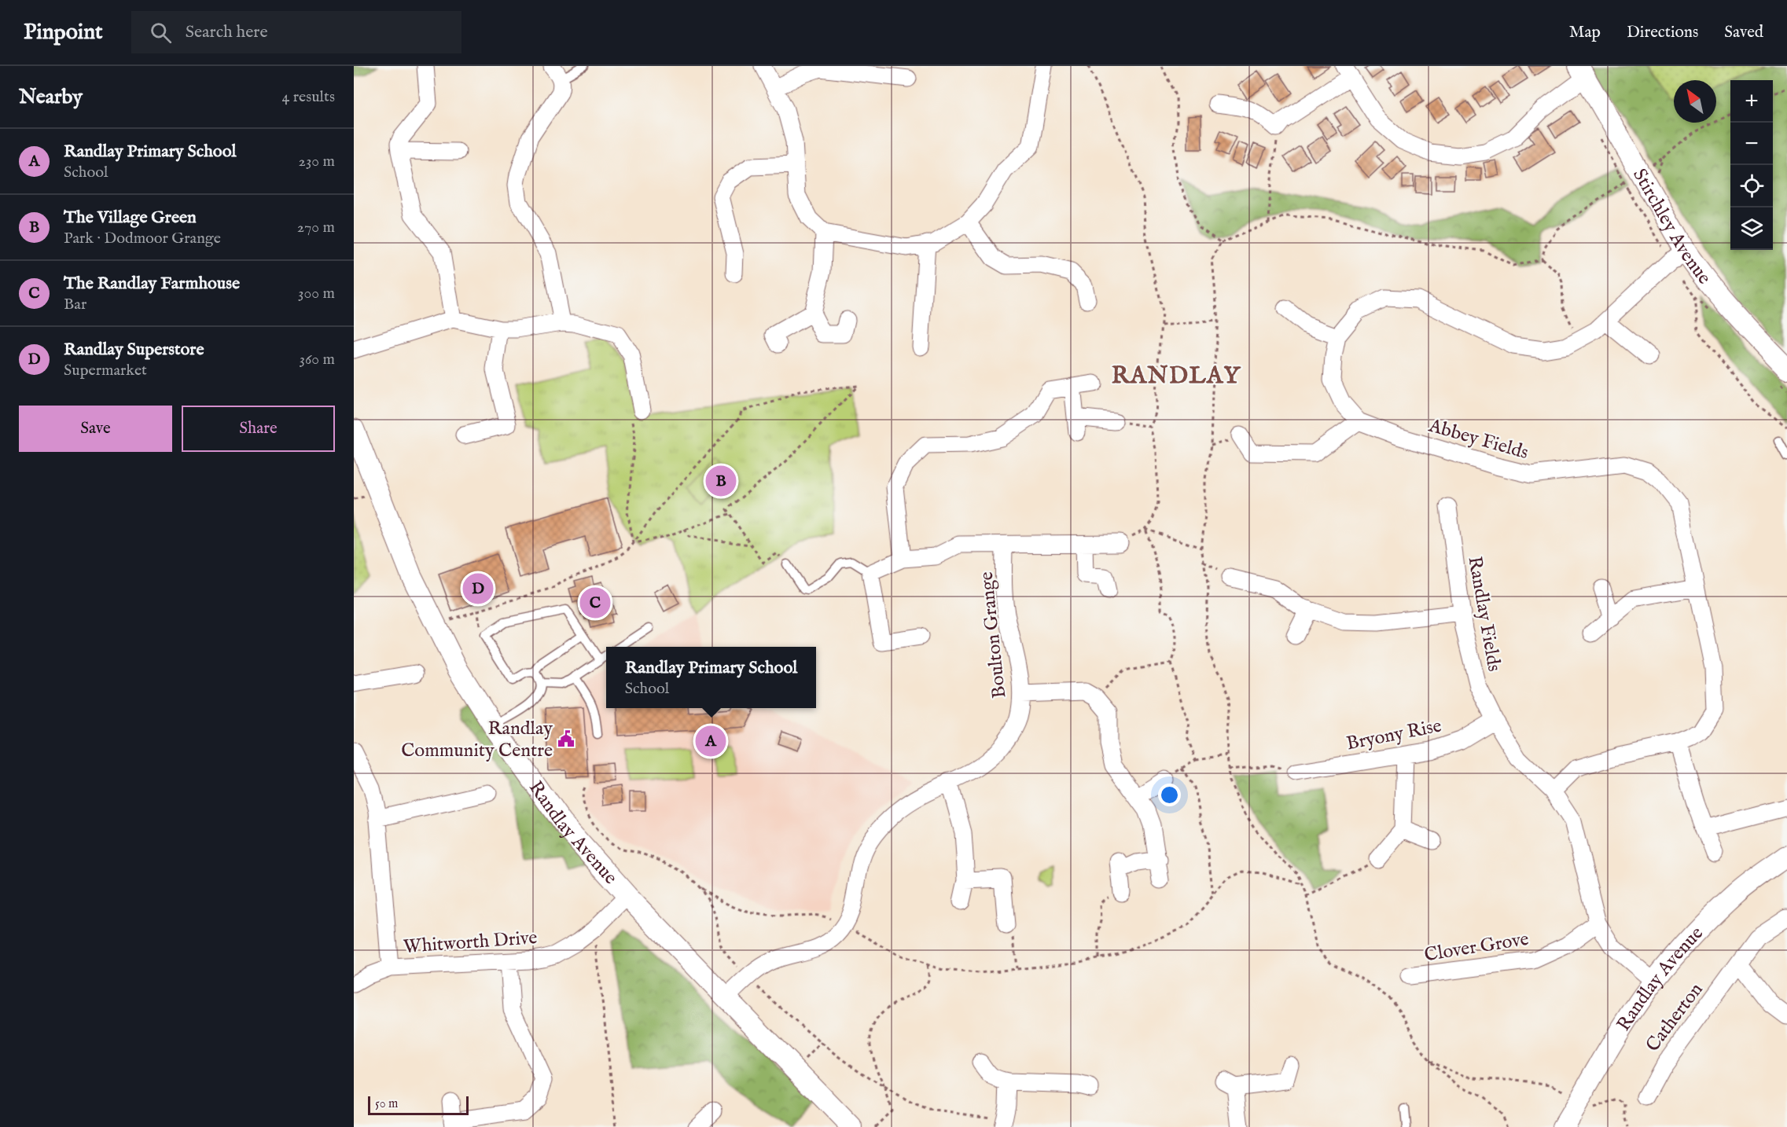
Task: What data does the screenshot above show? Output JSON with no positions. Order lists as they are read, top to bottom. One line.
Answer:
{"streets":{"street":["Stirchley Avenue","Abbey Fields","Randlay Fields","Boulton Grange","Bryony Rise","Randlay Avenue","Whitworth Drive","Clover Grove","Catherton"]},"crossings":[["Abbey Fields","Randlay Fields"],["Randlay Fields","Bryony Rise"],["Randlay Fields","Randlay Avenue"],["Randlay Fields","Clover Grove"],["Boulton Grange","Randlay Avenue"],["Randlay Avenue","Whitworth Drive"]],"districts":["RANDLAY"],"places":{"public building":["Randlay Community Centre"]},"scale_bar":"50 m","north":"top left","page":{"header":"Pinpoint","search":"Search here","nav":["Map","Directions","Saved"],"heading":["Nearby","4 results"],"map_buttons":["+","−"],"list":[{"mark":"A","name":"Randlay Primary School","note":"School","value":"230 m"},{"mark":"B","name":"The Village Green","note":"Park · Dodmoor Grange","value":"270 m"},{"mark":"C","name":"The Randlay Farmhouse","note":"Bar","value":"300 m"},{"mark":"D","name":"Randlay Superstore","note":"Supermarket","value":"360 m"}],"buttons":["Save","Share"],"pins":["B","D","C","A"],"popup":["Randlay Primary School","School"],"scale":"50 m"}}
